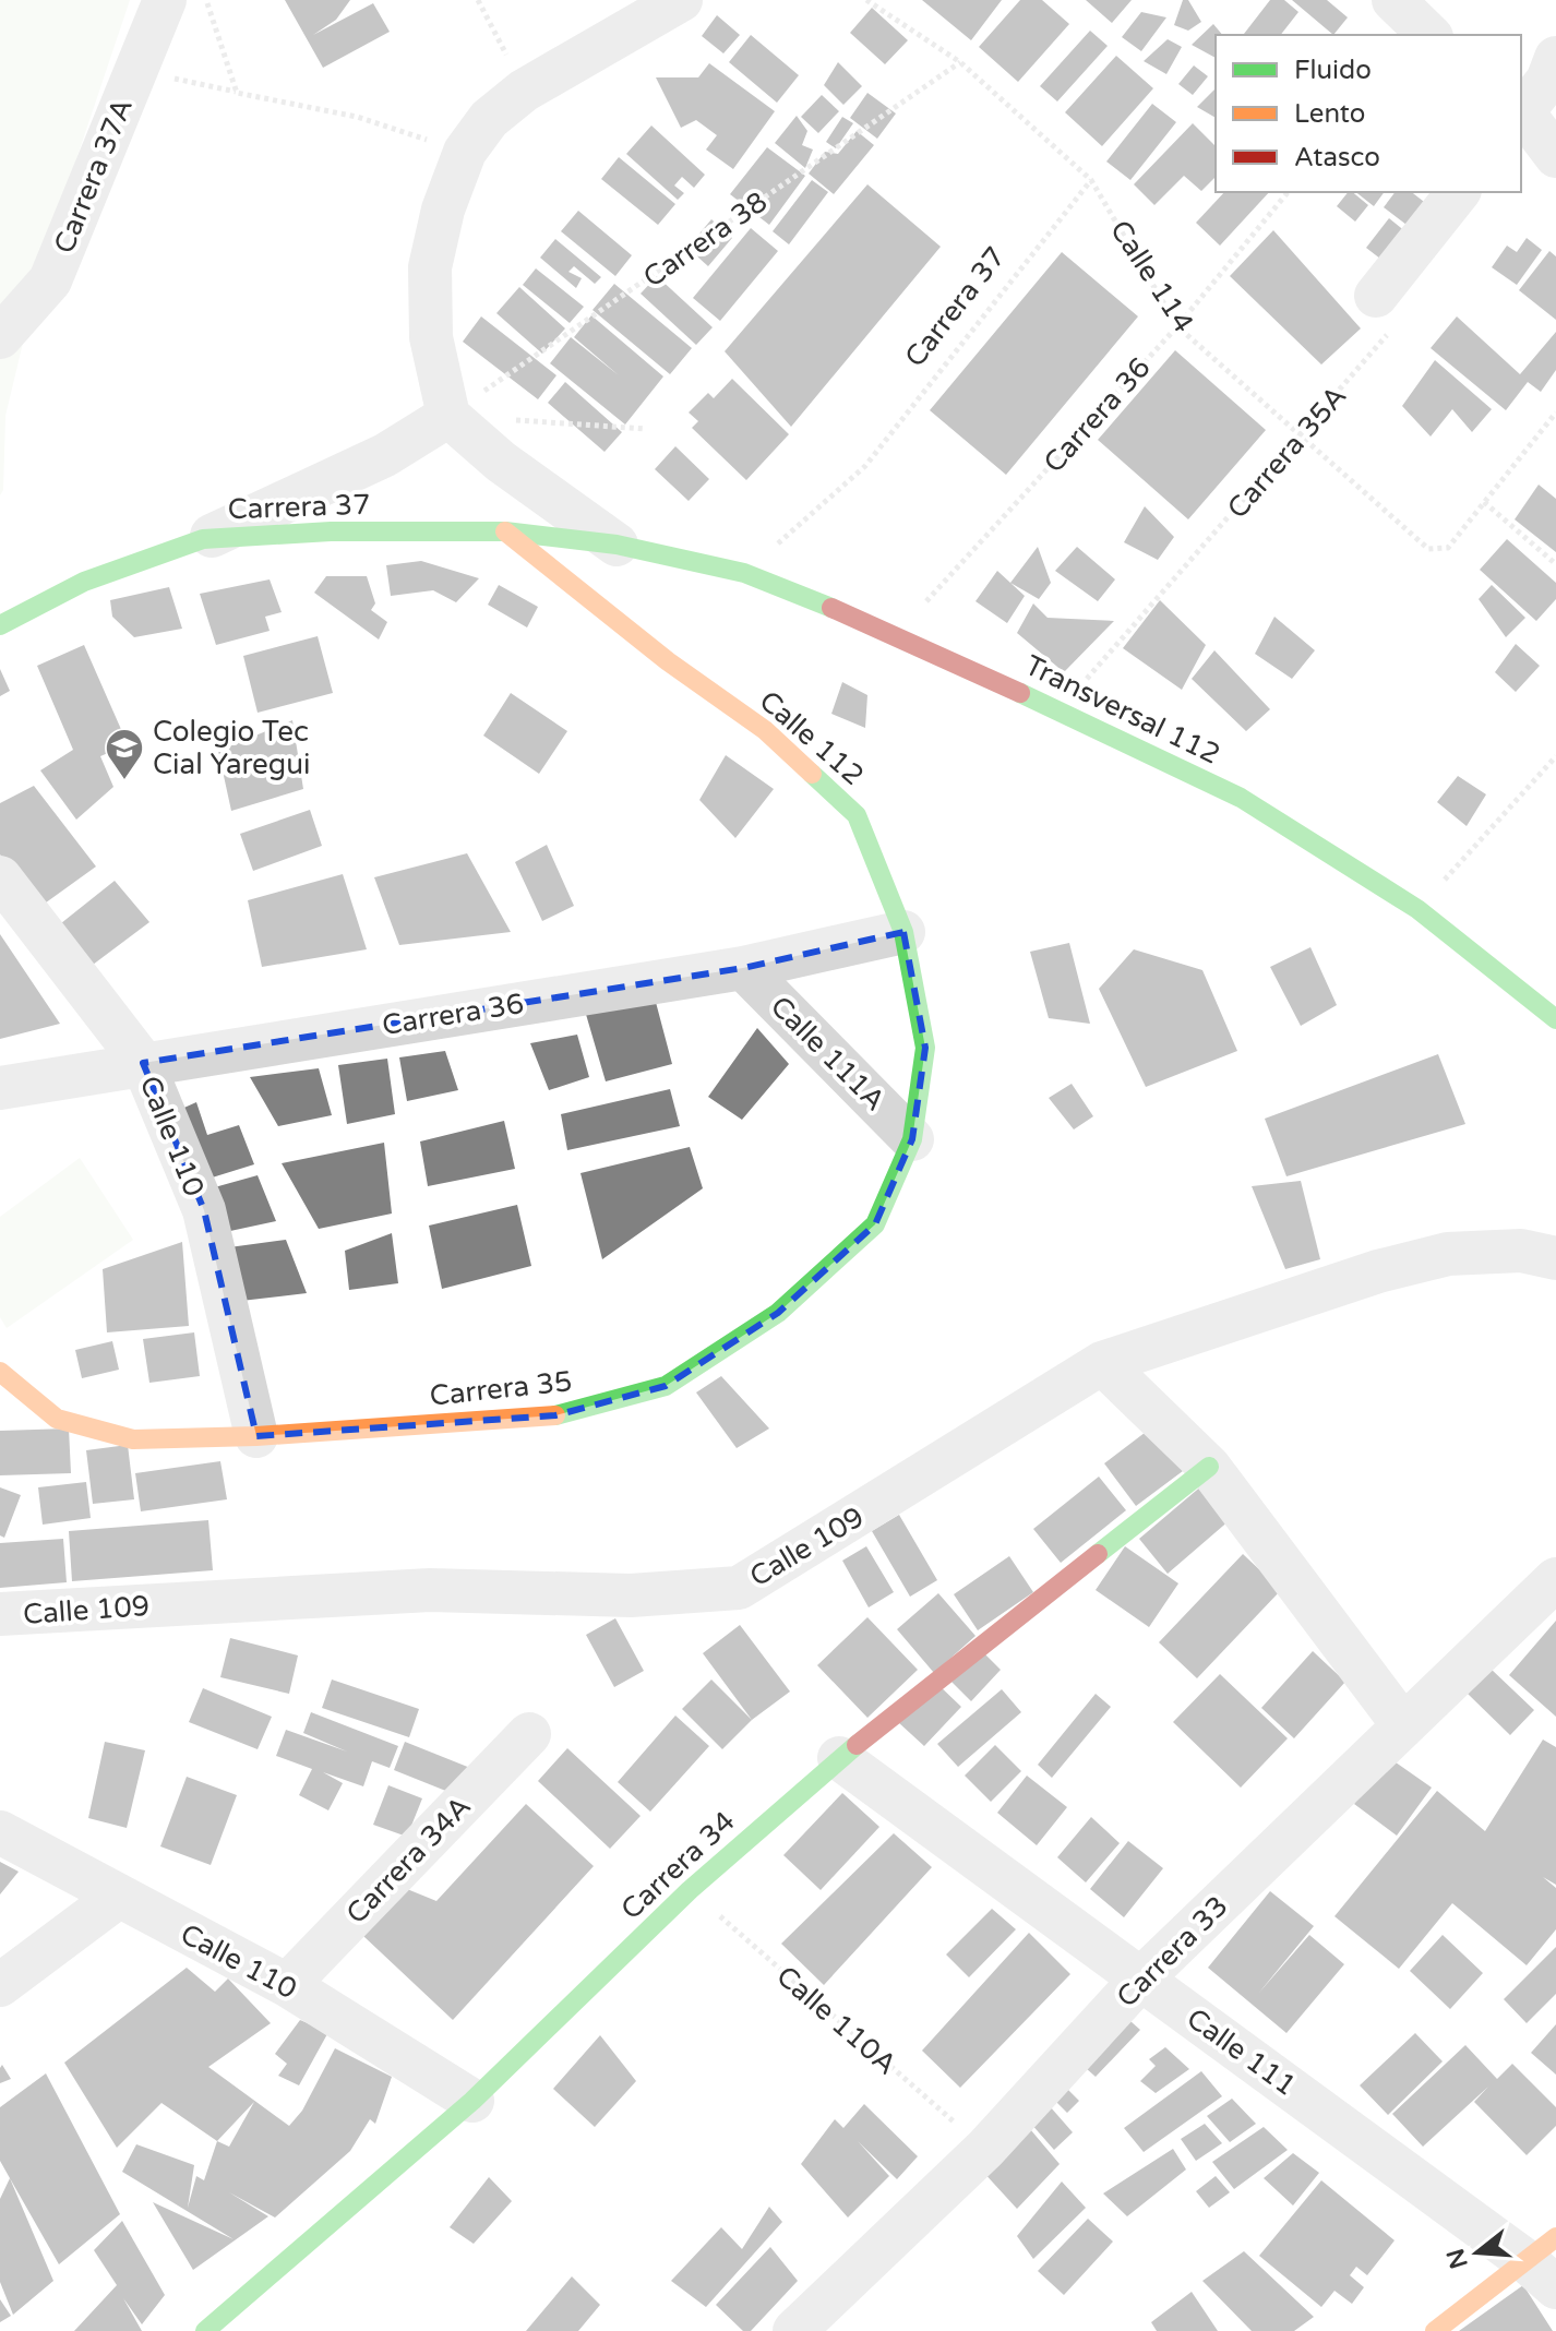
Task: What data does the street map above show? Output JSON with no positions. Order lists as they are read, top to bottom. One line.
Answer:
{"streets":{"street":["Carrera 37A","Carrera 37","Carrera 36","Transversal 112","Calle 112","Calle 111A","Calle 110","Carrera 35","Calle 109","Carrera 34A","Carrera 34","Carrera 33","Calle 111"],"path":["Carrera 38","Calle 114","Carrera 35A","Calle 110A"]},"crossings":[["Carrera 38","Calle 114"],["Calle 114","Carrera 37"],["Calle 114","Carrera 36"],["Calle 114","Carrera 35A"],["Carrera 37","Transversal 112"],["Carrera 37","Calle 112"],["Carrera 36","Transversal 112"],["Carrera 36","Calle 112"],["Carrera 36","Calle 111A"],["Carrera 36","Calle 110"],["Carrera 35A","Transversal 112"],["Calle 112","Calle 111A"],["Calle 112","Carrera 35"],["Calle 111A","Carrera 35"],["Calle 110","Carrera 35"],["Calle 110","Carrera 34A"],["Calle 110","Carrera 34"],["Carrera 34","Calle 110A"],["Carrera 34","Calle 111"],["Carrera 33","Calle 110A"],["Carrera 33","Calle 111"]],"places":{"school or university":["Colegio Tec Cial Yaregui"]},"legend":["Fluido","Lento","Atasco"],"north":"left"}
